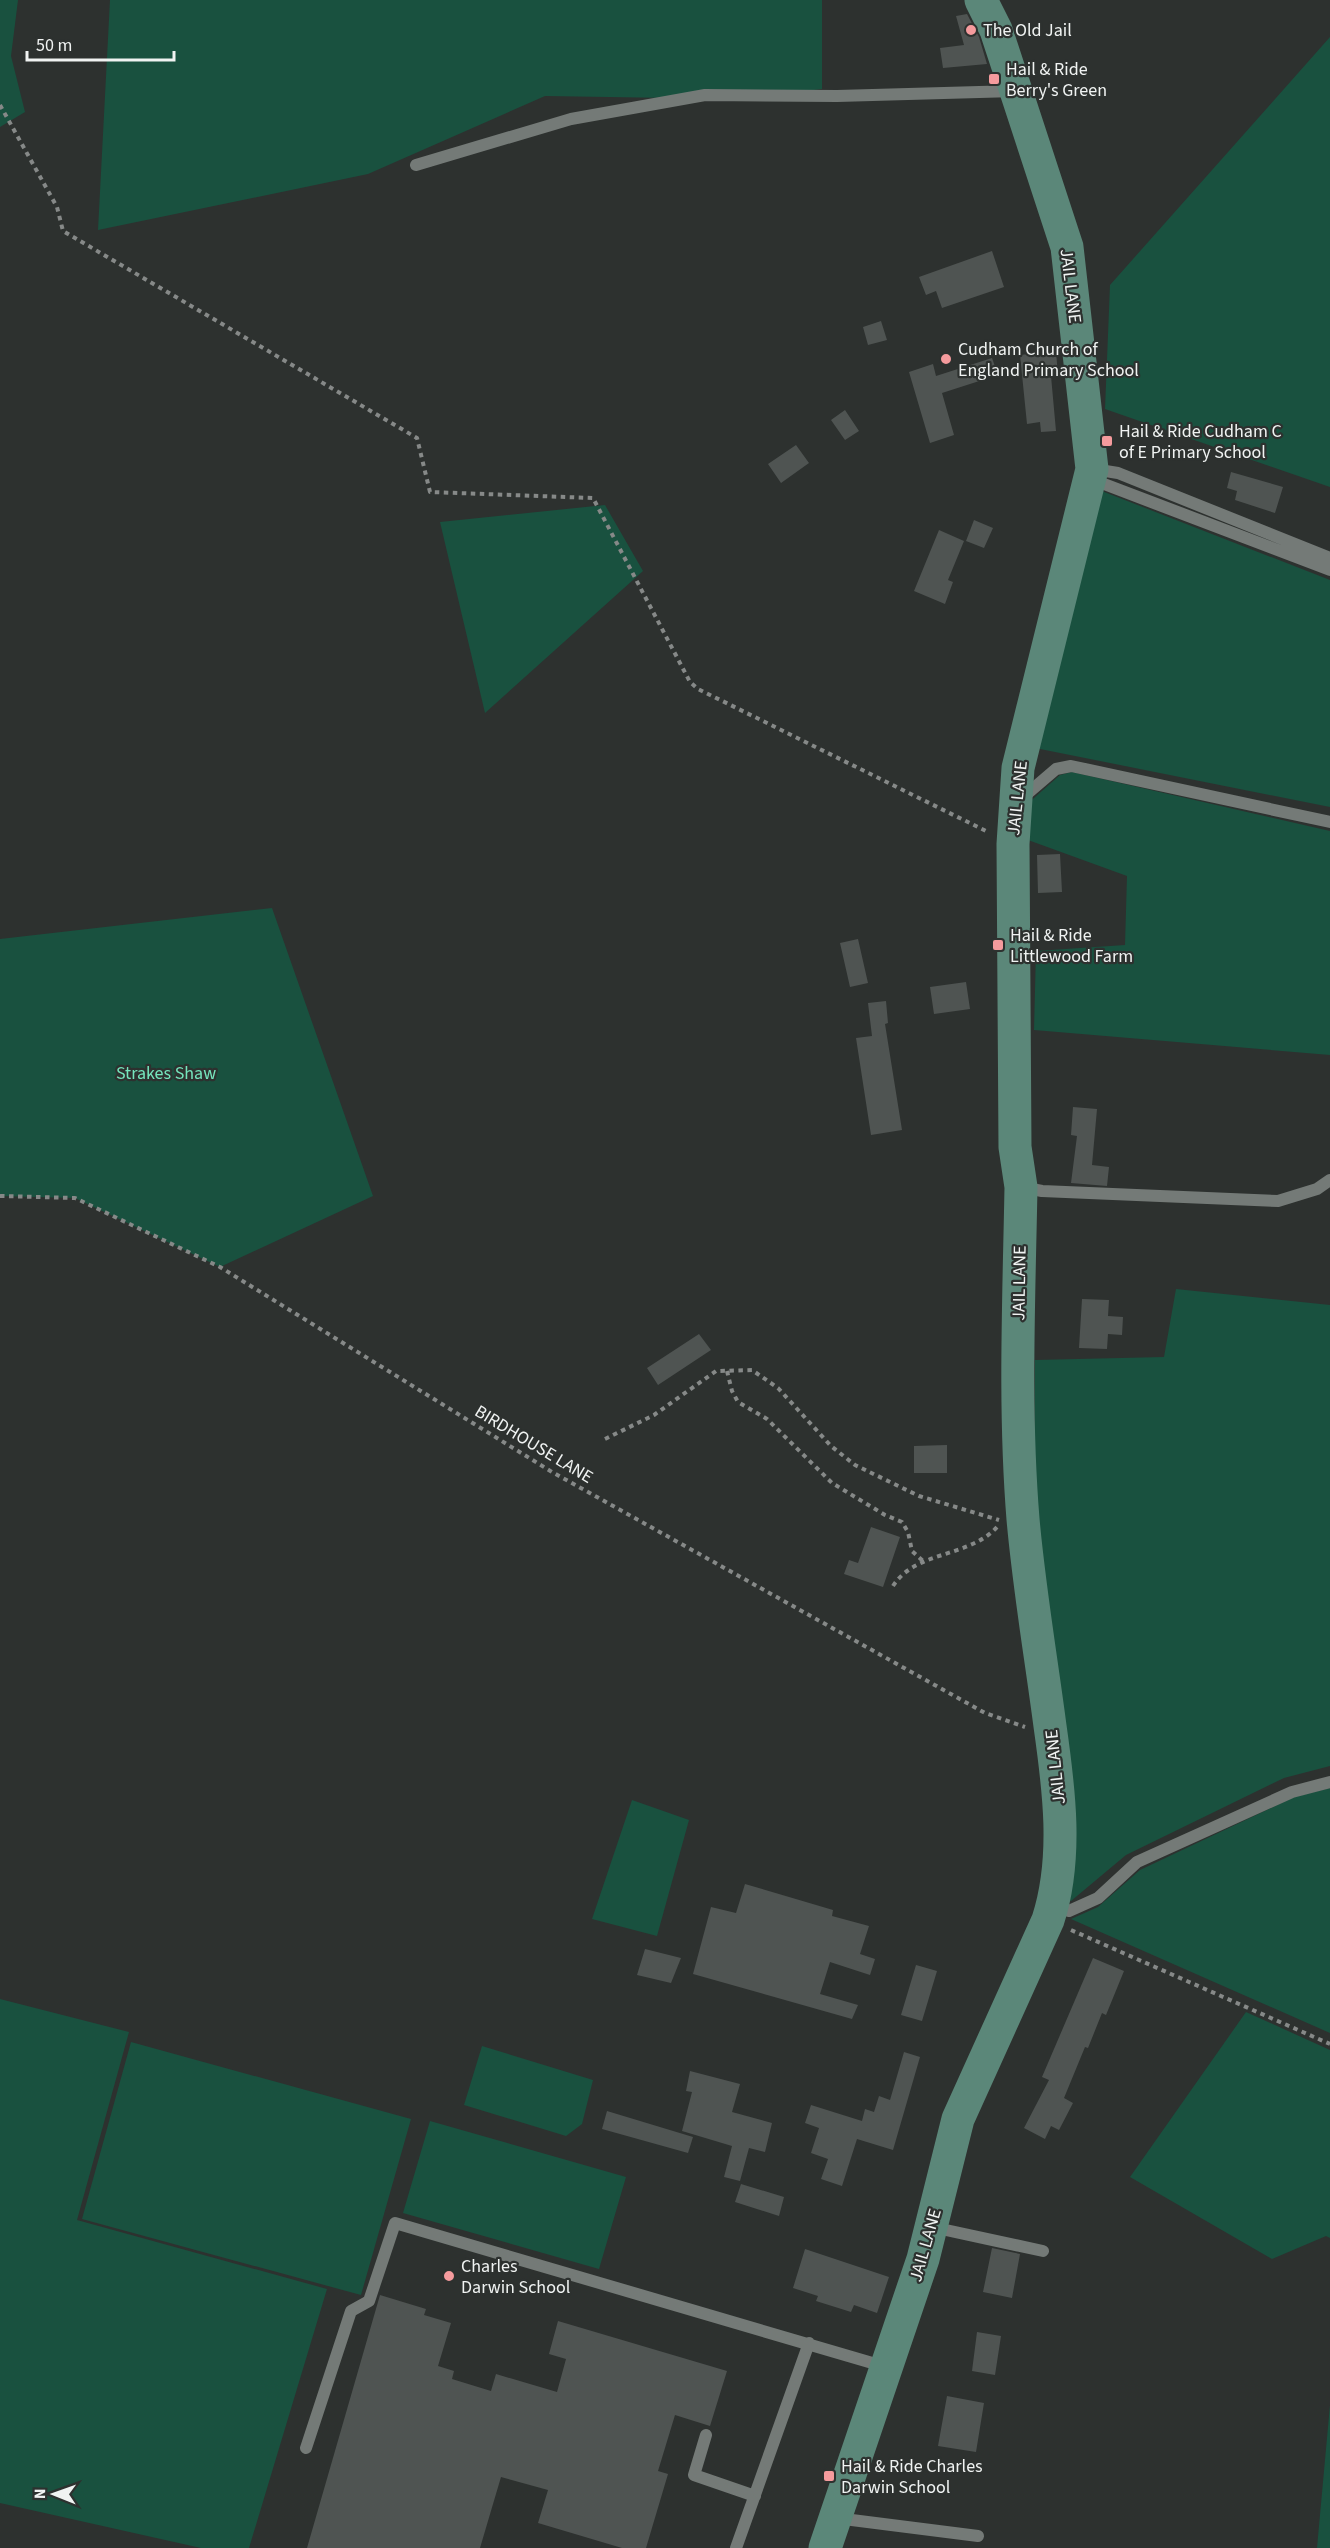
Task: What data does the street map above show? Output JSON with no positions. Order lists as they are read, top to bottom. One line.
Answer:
{"streets":{"street":["JAIL LANE"],"path":["BIRDHOUSE LANE"]},"crossings":[["JAIL LANE","BIRDHOUSE LANE"]],"parks":["Strakes Shaw"],"places":{"other":["The Old Jail","Cudham Church of England Primary School","Charles Darwin School"],"transit":["Hail & Ride Berry's Green","Hail & Ride Cudham C of E Primary School","Hail & Ride Littlewood Farm","Hail & Ride Charles Darwin School"]},"scale_bar":"50 m","north":"left"}
